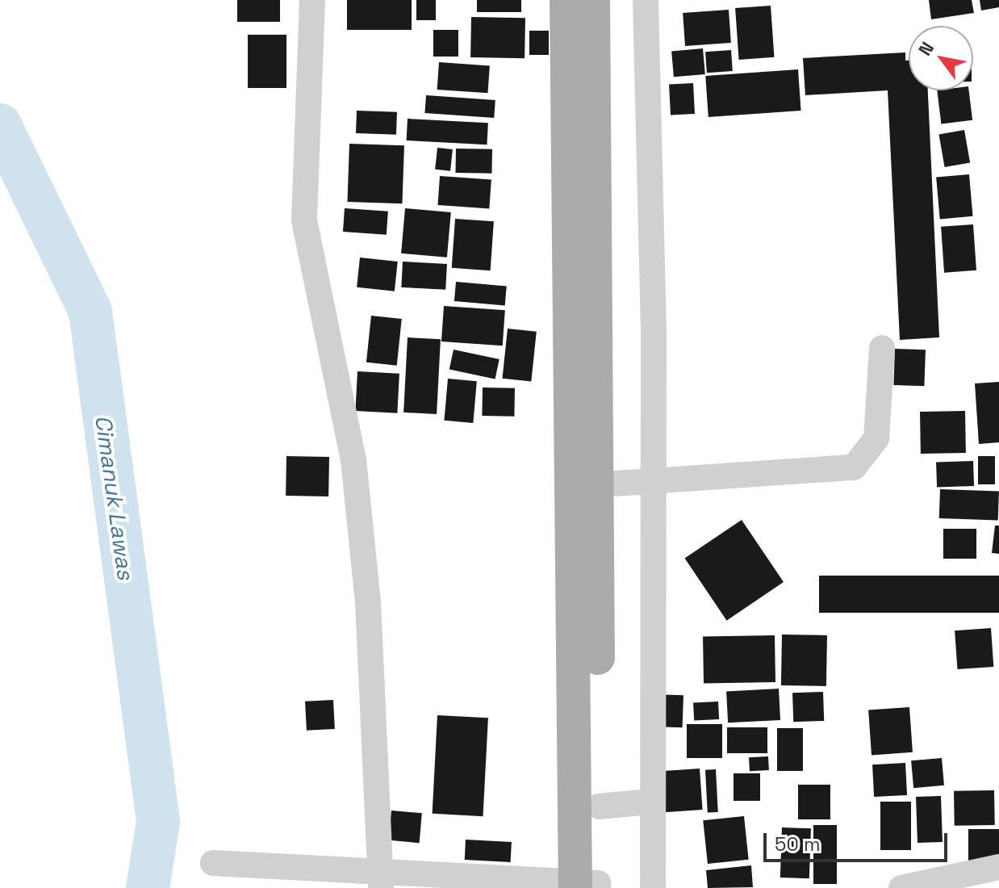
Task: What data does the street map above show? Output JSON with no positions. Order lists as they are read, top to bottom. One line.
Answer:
{"water":["Cimanuk Lawas"],"scale_bar":"50 m","north":"top left"}
